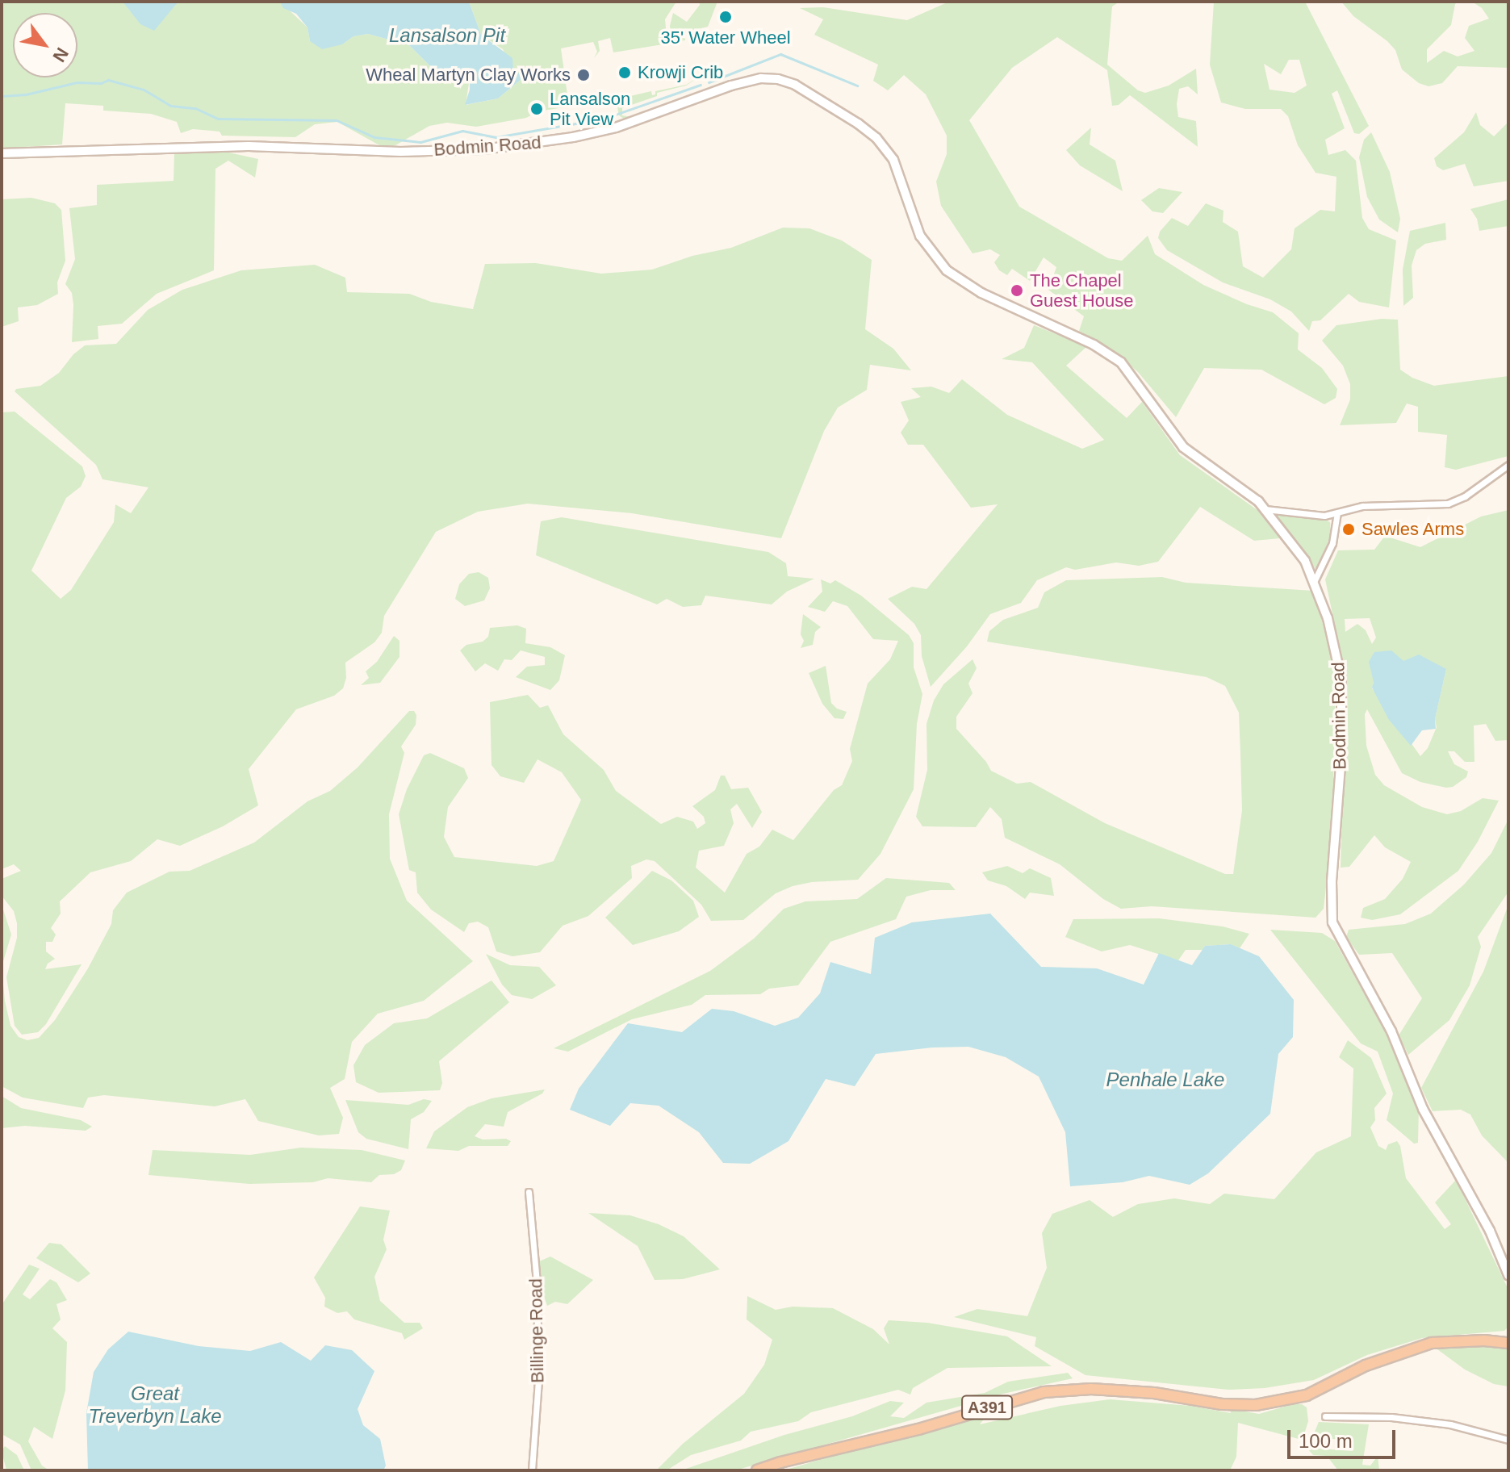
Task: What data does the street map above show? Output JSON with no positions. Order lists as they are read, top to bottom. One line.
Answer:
{"streets":{"highway":["A391"],"main road":["Bodmin Road"],"street":["Billinge Road"]},"water":["Lansalson Pit","Penhale Lake","Great Treverbyn Lake"],"places":["35' Water Wheel","Krowji Crib","Wheal Martyn Clay Works","Lansalson Pit View","The Chapel Guest House","Sawles Arms"],"scale_bar":"100 m","north":"bottom right"}
